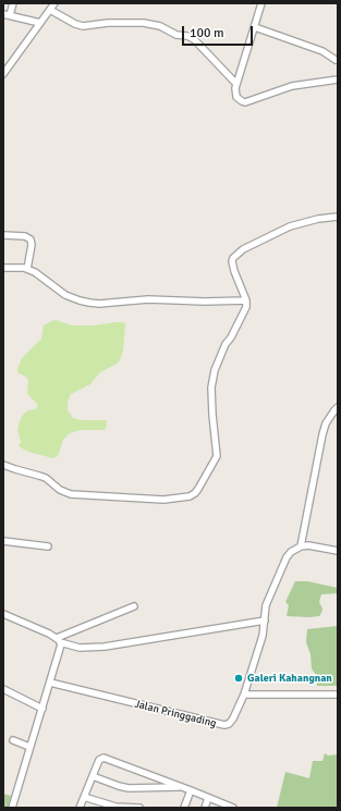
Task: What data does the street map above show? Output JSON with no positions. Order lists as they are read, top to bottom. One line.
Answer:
{"streets":{"street":["Jalan Pringgading"]},"places":["Galeri Kahangnan"],"scale_bar":"100 m"}
